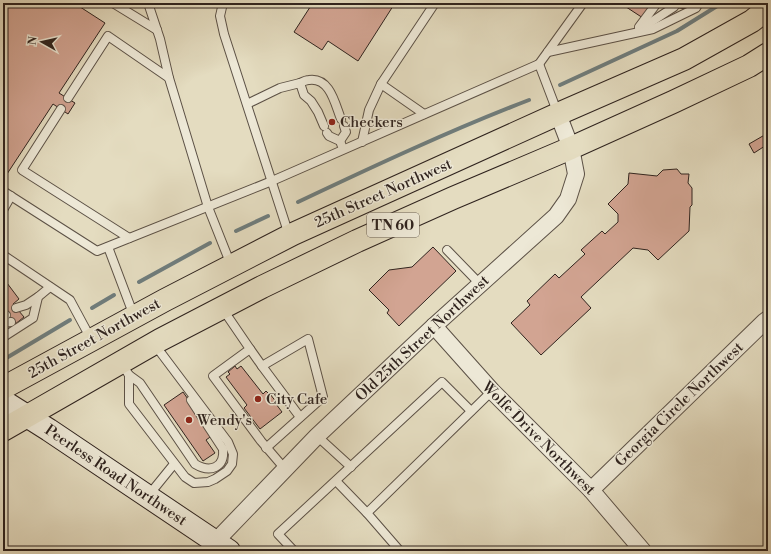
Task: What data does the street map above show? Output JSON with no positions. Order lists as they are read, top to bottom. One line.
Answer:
{"streets":{"highway":["25th Street Northwest","TN 60"],"street":["Old 25th Street Northwest","Georgia Circle Northwest","Wolfe Drive Northwest","Peerless Road Northwest"]},"crossings":[["25th Street Northwest","Old 25th Street Northwest"],["TN 60","Old 25th Street Northwest"],["TN 60","Peerless Road Northwest"],["Old 25th Street Northwest","Wolfe Drive Northwest"],["Old 25th Street Northwest","Peerless Road Northwest"],["Georgia Circle Northwest","Wolfe Drive Northwest"]],"places":["Checkers","City Cafe","Wendy's"],"north":"left"}
